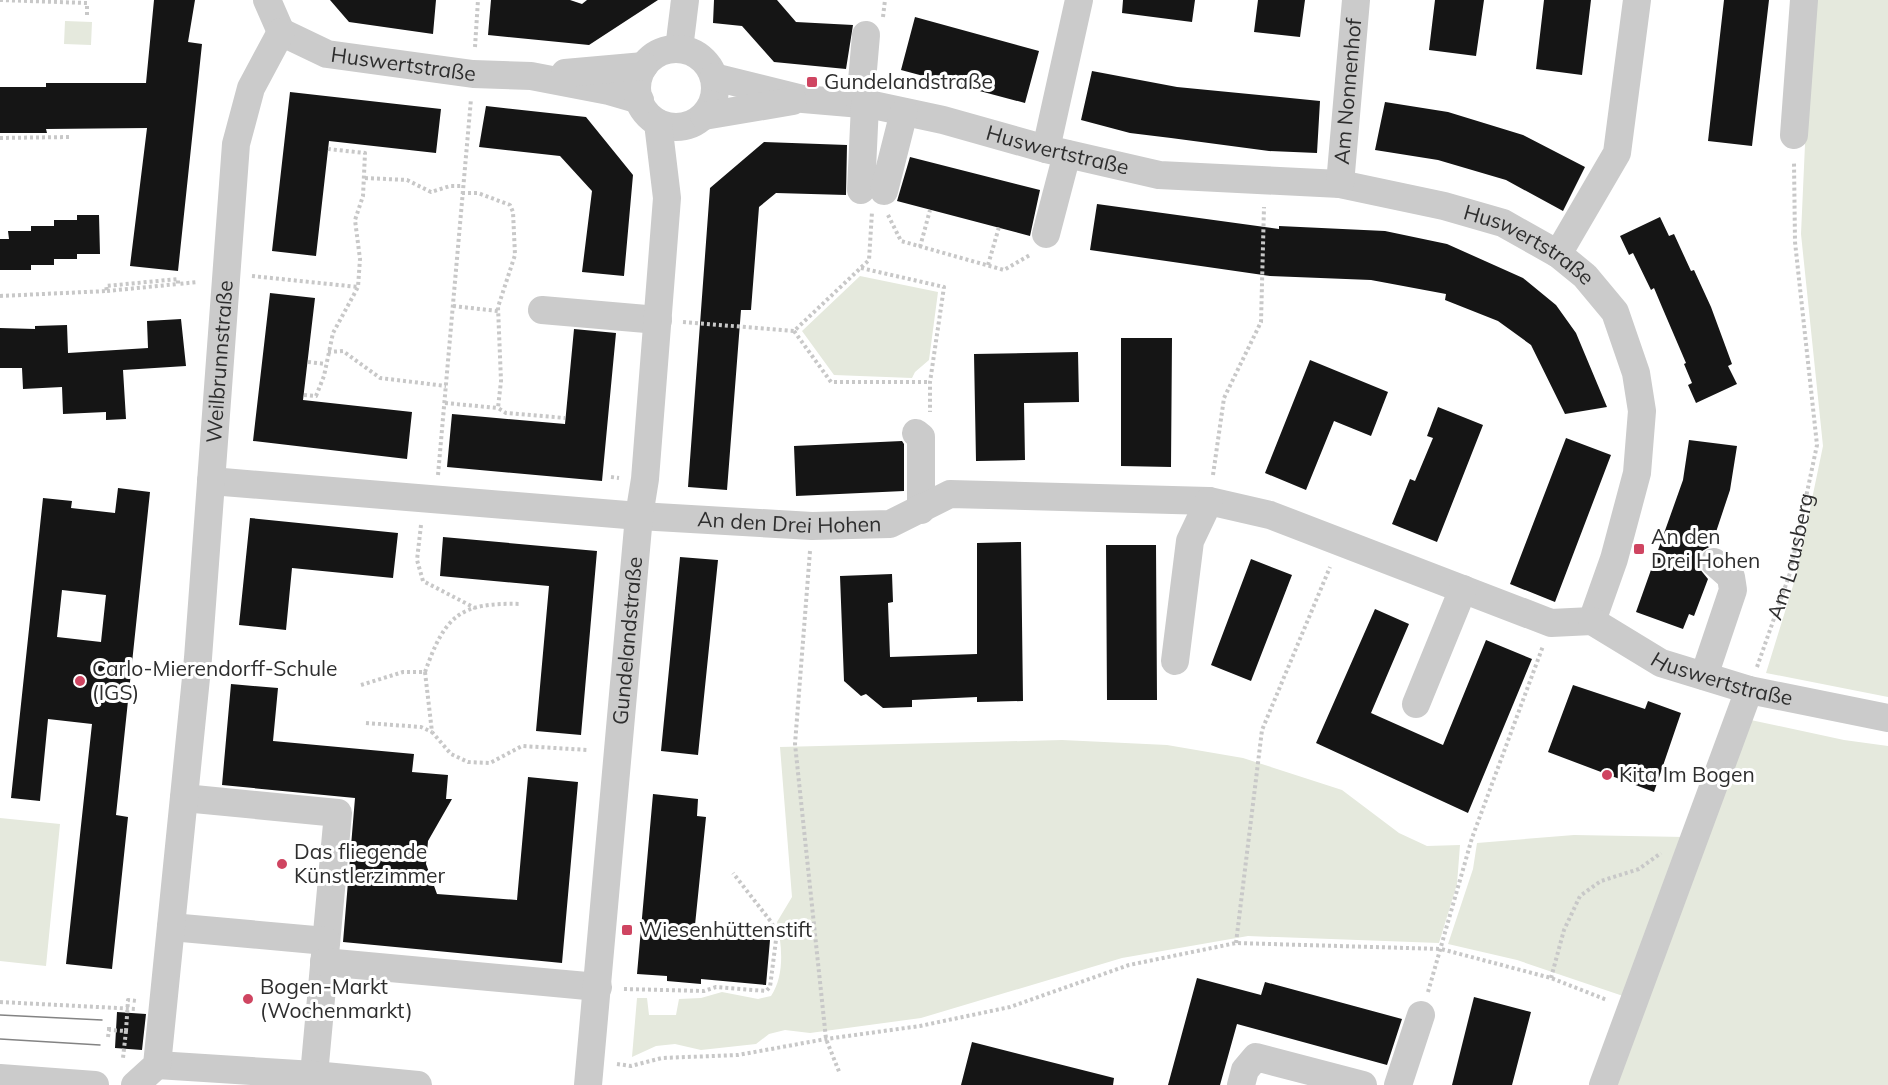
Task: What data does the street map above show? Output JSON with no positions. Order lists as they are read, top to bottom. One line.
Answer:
{"streets":{"street":["Huswertstraße","Am Nonnenhof","Weilbrunnstraße","An den Drei Hohen","Gundelandstraße"],"path":["Am Lausberg"]},"crossings":[["Huswertstraße","Am Nonnenhof"],["Huswertstraße","Weilbrunnstraße"],["Huswertstraße","An den Drei Hohen"],["Huswertstraße","Am Lausberg"],["Huswertstraße","Gundelandstraße"],["Weilbrunnstraße","An den Drei Hohen"],["An den Drei Hohen","Gundelandstraße"]],"places":{"transit":["Gundelandstraße","An den Drei Hohen","Wiesenhüttenstift"],"other":["Carlo-Mierendorff-Schule (IGS)","Kita Im Bogen","Das fliegende Künstlerzimmer","Bogen-Markt (Wochenmarkt)"]}}
